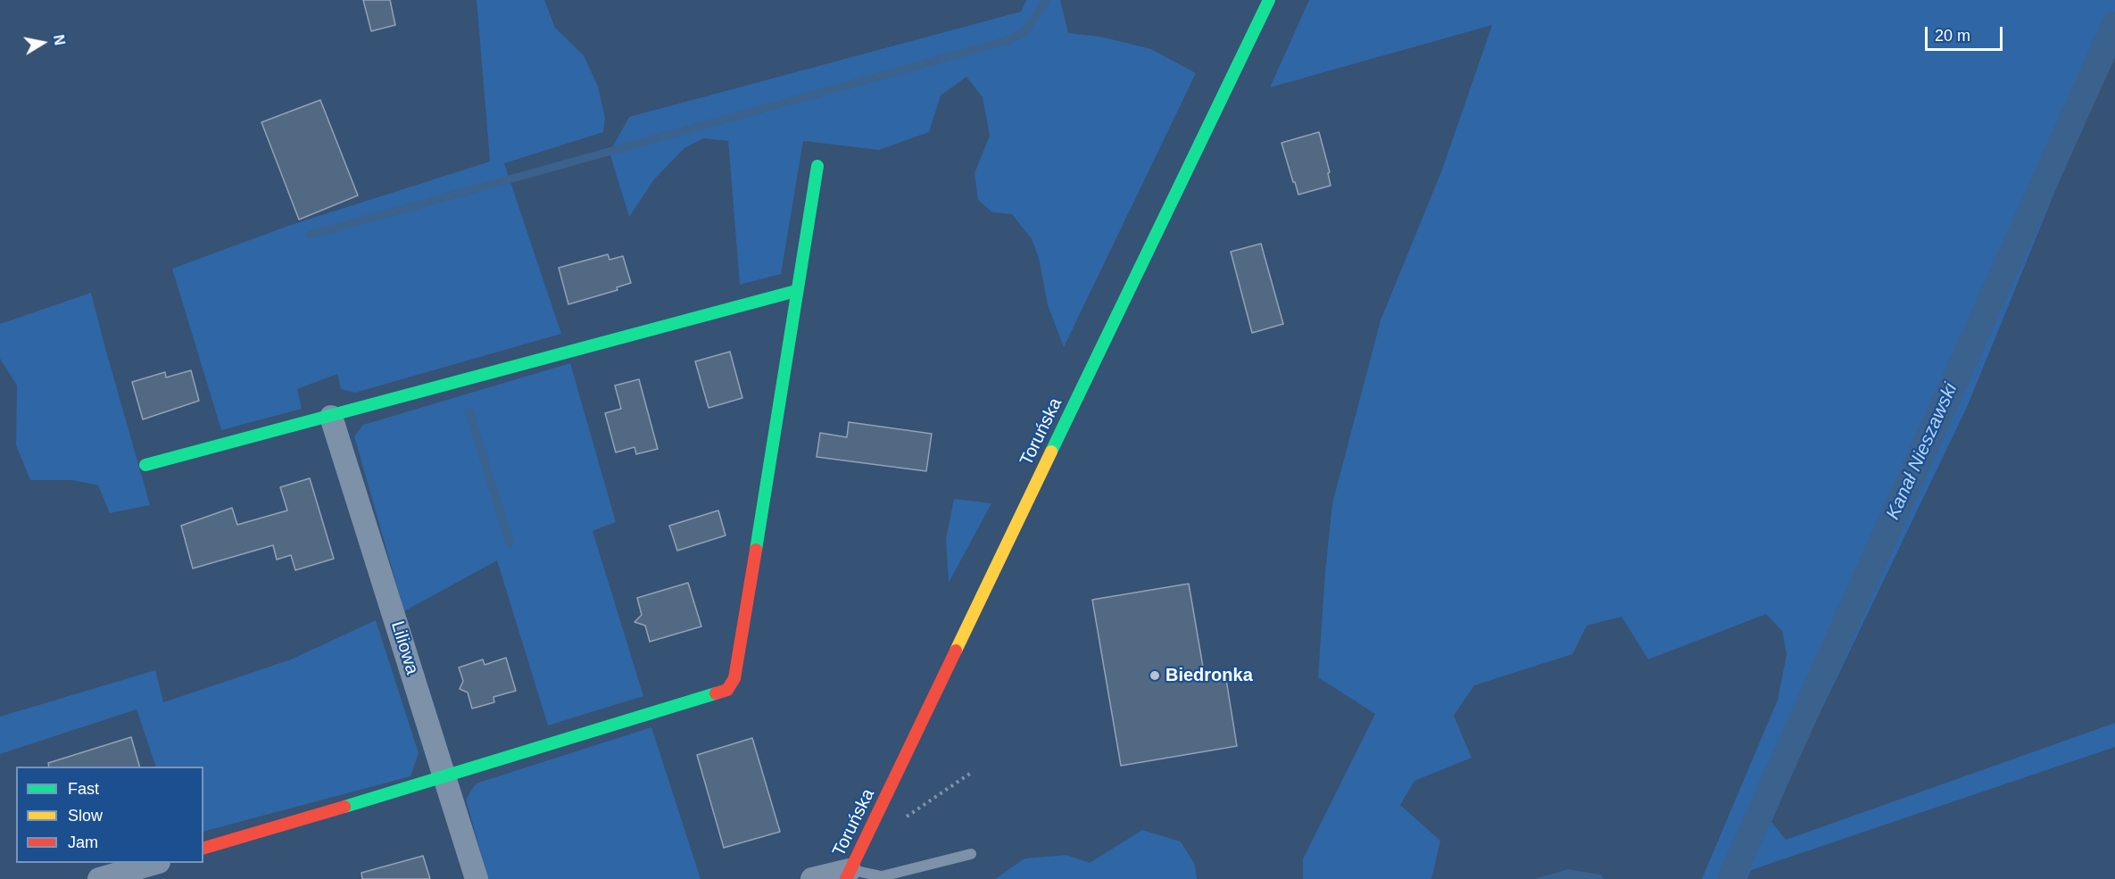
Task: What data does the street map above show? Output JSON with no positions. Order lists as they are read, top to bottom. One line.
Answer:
{"streets":{"street":["Toruńska","Liliowa"]},"water":["Kanał Nieszawski"],"places":["Biedronka"],"legend":["Fast","Slow","Jam"],"scale_bar":"20 m","north":"right"}
